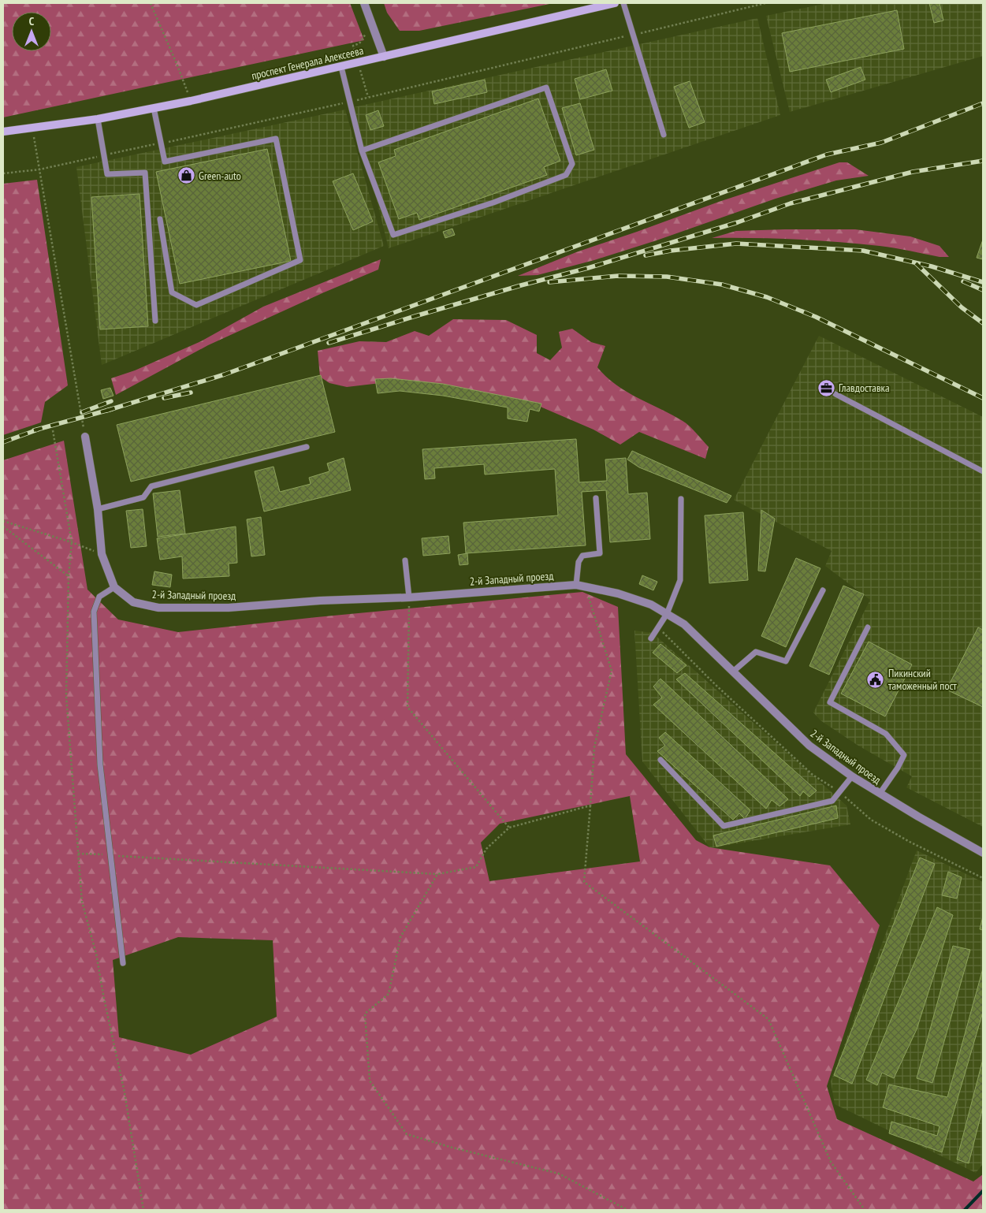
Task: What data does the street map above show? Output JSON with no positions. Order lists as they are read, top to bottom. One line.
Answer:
{"streets":{"main road":["проспект Генерала Алексеева"],"street":["2-й Западный проезд"]},"places":{"shop":["Green-auto"],"office":["Главдоставка"],"public building":["Пикинский таможенный пост"]},"north":"top"}
